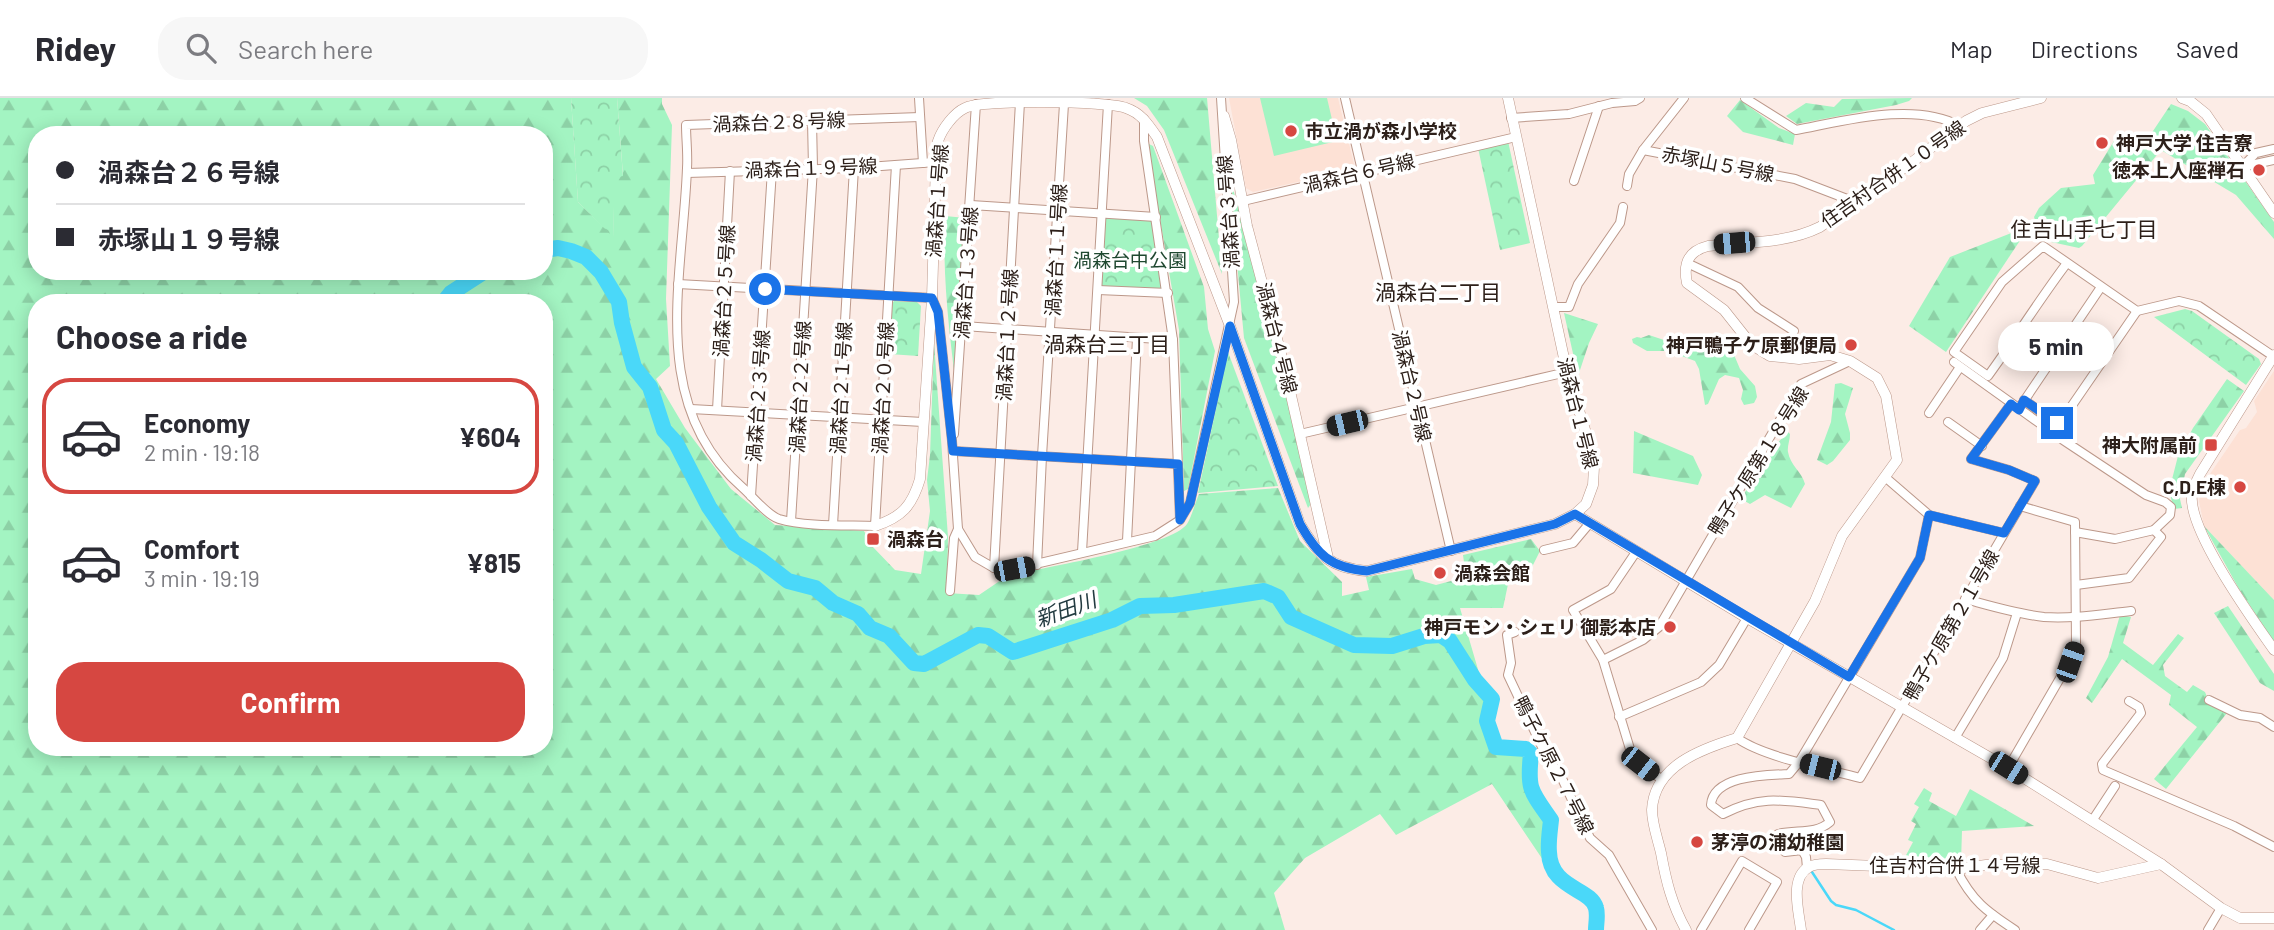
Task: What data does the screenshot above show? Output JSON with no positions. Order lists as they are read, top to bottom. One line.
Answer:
{"streets":{"street":["渦森台２８号線","赤塚山５号線","渦森台１９号線","渦森台６号線","住吉村合併１０号線","渦森台１号線","渦森台３号線","渦森台１１号線","渦森台１３号線","渦森台２５号線","渦森台１２号線","渦森台４号線","渦森台２号線","渦森台２２号線","渦森台２１号線","渦森台２０号線","渦森台２３号線","鴨子ケ原第１８号線","鴨子ケ原第２１号線","鴨子ケ原２７号線","住吉村合併１４号線"]},"crossings":[["渦森台２８号線","渦森台１９号線"],["渦森台２８号線","渦森台２２号線"],["赤塚山５号線","住吉村合併１０号線"],["渦森台１９号線","渦森台１号線"],["渦森台１９号線","渦森台２５号線"],["渦森台１９号線","渦森台２２号線"],["渦森台１９号線","渦森台２１号線"],["渦森台１９号線","渦森台２０号線"],["渦森台１９号線","渦森台２３号線"],["渦森台６号線","渦森台１号線"],["渦森台６号線","渦森台４号線"],["渦森台６号線","渦森台２号線"],["渦森台１号線","渦森台１３号線"],["渦森台１号線","渦森台２０号線"],["渦森台３号線","渦森台４号線"]],"districts":["住吉山手七丁目","渦森台二丁目","渦森台三丁目"],"water":["新田川"],"parks":["渦森台中公園"],"places":{"other":["市立渦が森小学校","神戸大学 住吉寮","徳本上人座禅石","神戸鴨子ケ原郵便局","C,D,E棟","渦森会館","神戸モン・シェリ 御影本店","茅渟の浦幼稚園"],"transit":["神大附属前","渦森台"]},"page":{"header":"Ridey","search":"Search here","nav":["Map","Directions","Saved"],"banner":["渦森台２６号線","赤塚山１９号線"],"heading":"Choose a ride","bubble":"5 min","list":[{"name":"Economy","note":"2 min · 19:18","value":"¥604"},{"name":"Comfort","note":"3 min · 19:19","value":"¥815"}],"buttons":"Confirm"}}
